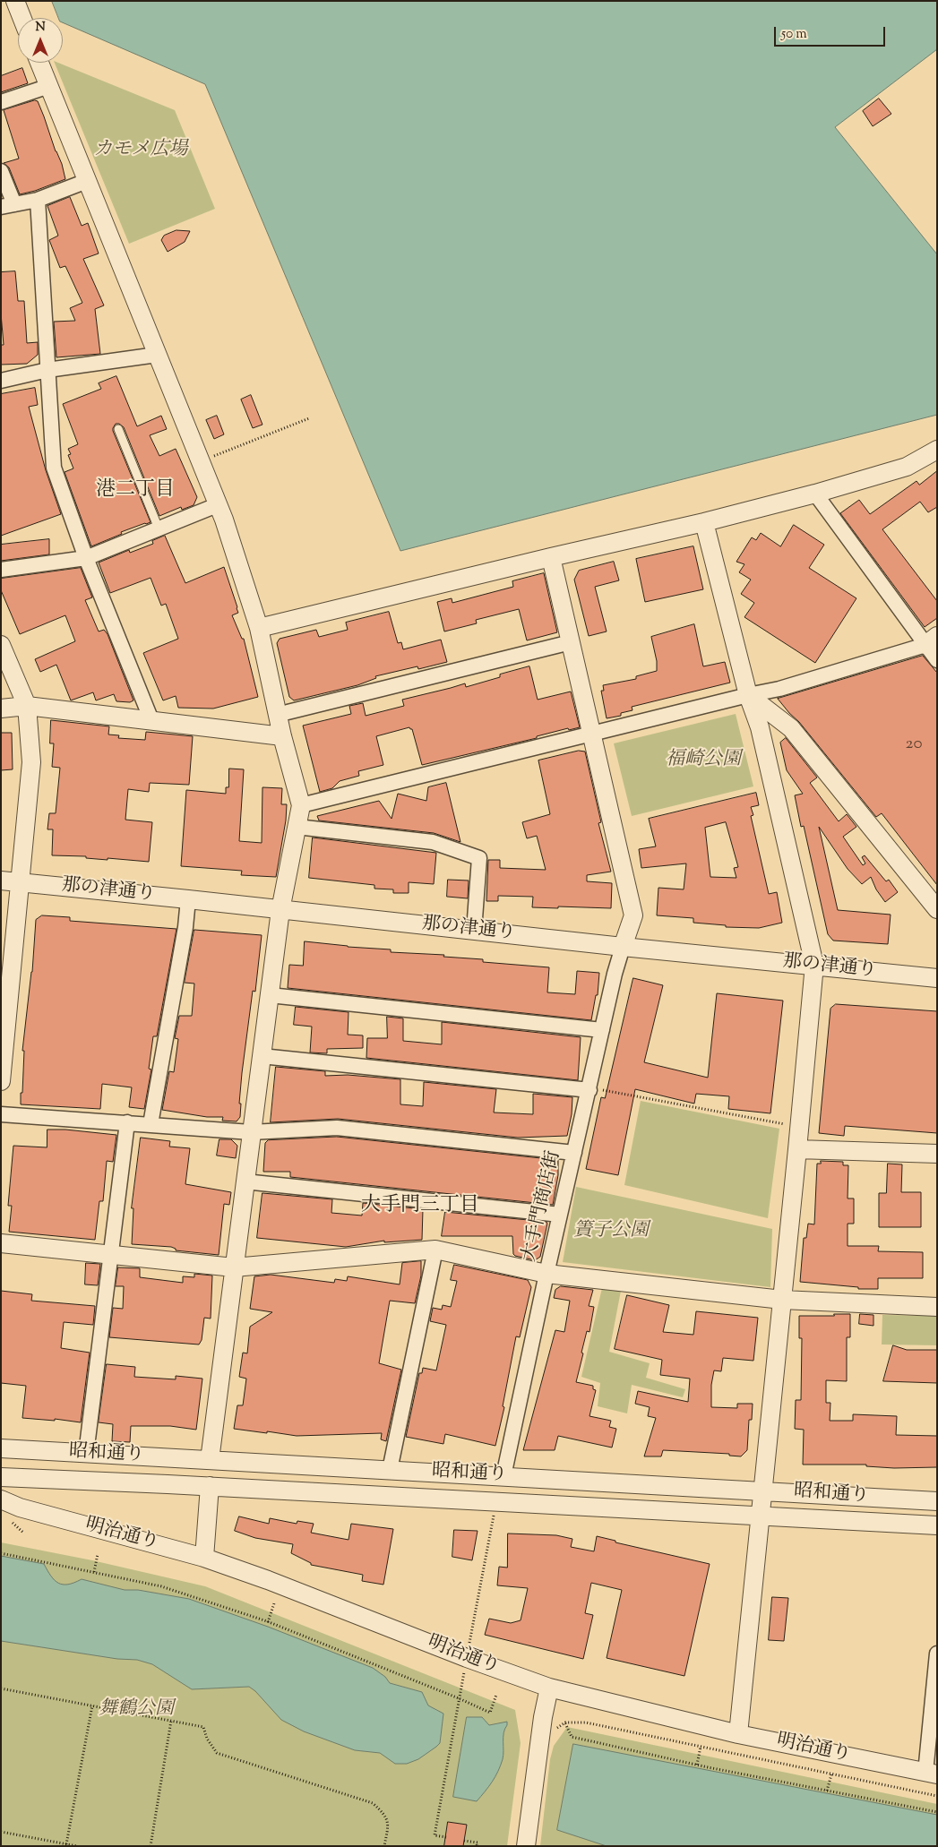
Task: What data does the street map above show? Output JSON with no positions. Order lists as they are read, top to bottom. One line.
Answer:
{"streets":{"street":["那の津通り","大手門商店街","昭和通り","明治通り"]},"crossings":[["那の津通り","大手門商店街"],["大手門商店街","昭和通り"]],"districts":["港二丁目","大手門三丁目"],"parks":["カモメ広場","福崎公園","簀子公園","舞鶴公園"],"house_numbers":["20"],"scale_bar":"50 m","north":"top"}
